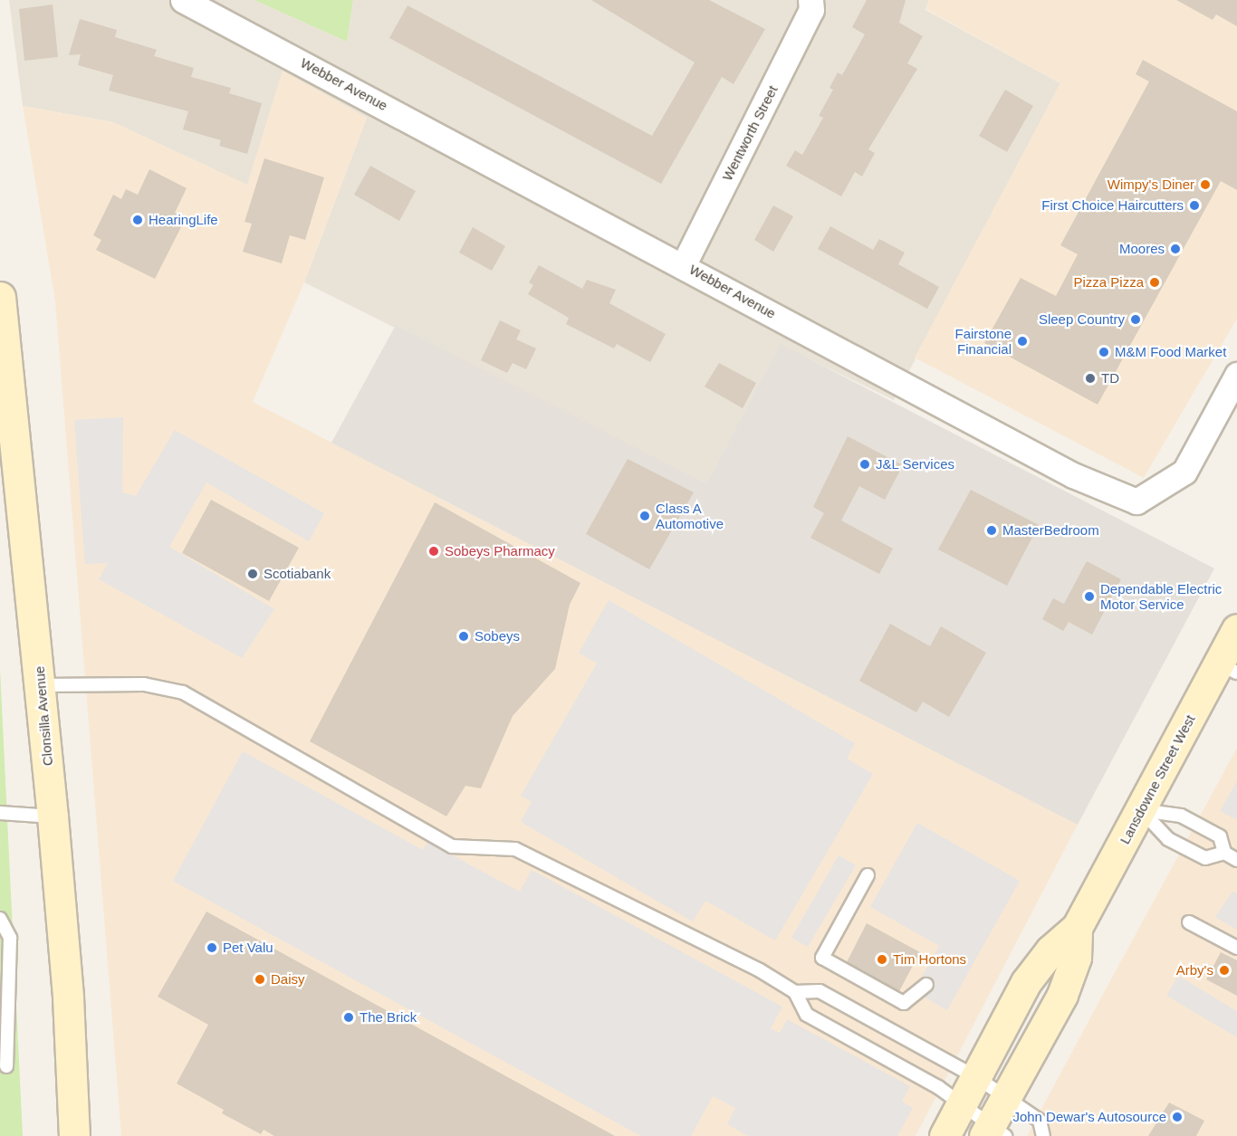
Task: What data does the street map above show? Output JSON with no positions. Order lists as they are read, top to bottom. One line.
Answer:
{"streets":{"main road":["Clonsilla Avenue","Lansdowne Street West"],"street":["Webber Avenue","Wentworth Street"]},"crossings":[["Webber Avenue","Wentworth Street"]],"places":["Wimpy's Diner","First Choice Haircutters","HearingLife","Moores","Pizza Pizza","Sleep Country","Fairstone Financial","M&M Food Market","TD","J&L Services","Class A Automotive","MasterBedroom","Sobeys Pharmacy","Scotiabank","Dependable Electric Motor Service","Sobeys","Pet Valu","Tim Hortons","Arby's","Daisy","The Brick","John Dewar's Autosource"]}
